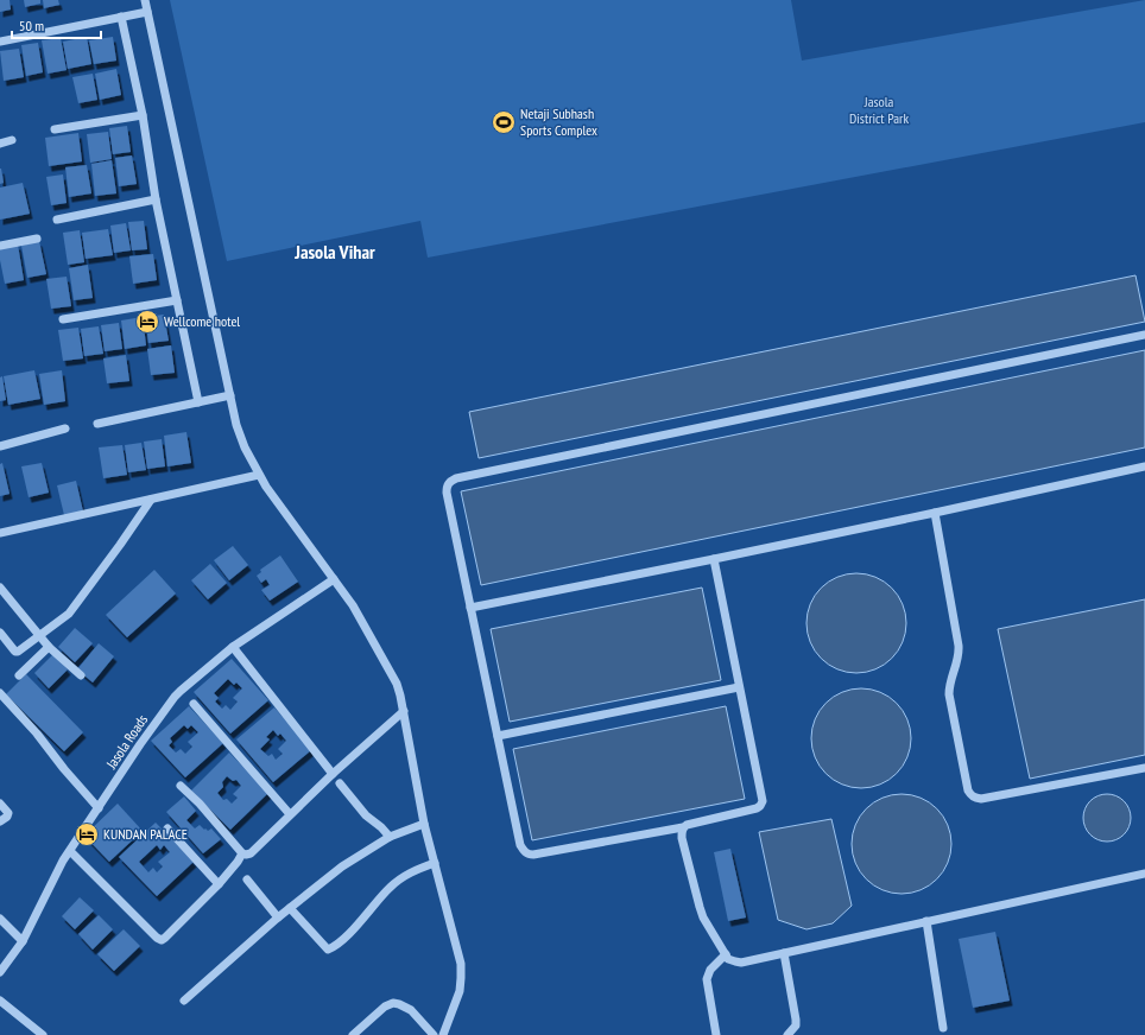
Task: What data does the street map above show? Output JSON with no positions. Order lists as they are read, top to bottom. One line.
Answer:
{"streets":{"street":["Jasola Roads"]},"districts":["Jasola Vihar"],"parks":["Jasola District Park"],"places":{"sports":["Netaji Subhash Sports Complex"],"hotel":["Wellcome hotel","KUNDAN PALACE"]},"scale_bar":"50 m"}
